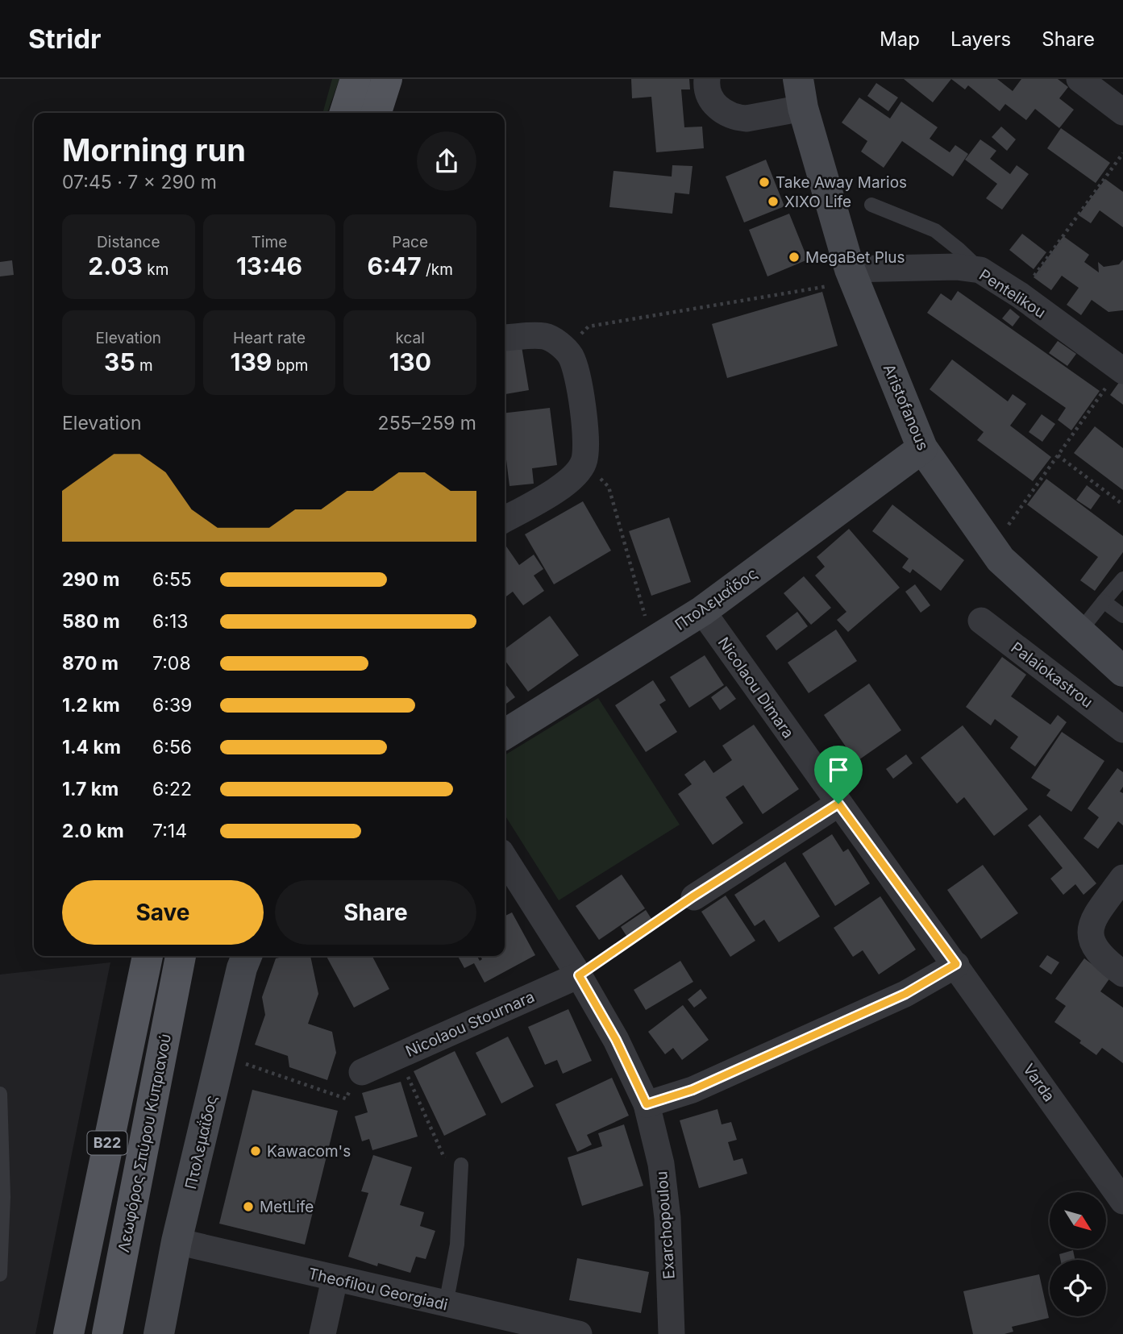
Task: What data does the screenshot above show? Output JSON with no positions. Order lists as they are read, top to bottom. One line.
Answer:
{"streets":{"main road":["B22","Λεωφόρος Σπύρου Κυπριανού"],"street":["Pentelikou","Aristofanous","Πτολεμαΐδος","Palaiokastrou","Nicolaou Dimara","Nicolaou Stournara","Varda","Exarchopoulou","Theofilou Georgiadi"]},"crossings":[["Pentelikou","Aristofanous"],["Aristofanous","Πτολεμαΐδος"],["Πτολεμαΐδος","Nicolaou Dimara"],["Πτολεμαΐδος","Theofilou Georgiadi"],["Nicolaou Dimara","Varda"],["Nicolaou Stournara","Exarchopoulou"]],"places":["Take Away Marios","XIXO Life","MegaBet Plus","Kawacom's","MetLife"],"north":"bottom right","page":{"header":"Stridr","nav":["Map","Layers","Share"],"heading":["Morning run","07:45 · 7 × 290 m"],"stats":[["Distance","2.03 km"],["Time","13:46"],["Pace","6:47 /km"],["Elevation","35 m"],["Heart rate","139 bpm"],["kcal","130"]],"chart":["Elevation","255–259 m"],"list":[{"name":"290 m","note":"6:55"},{"name":"580 m","note":"6:13"},{"name":"870 m","note":"7:08"},{"name":"1.2 km","note":"6:39"},{"name":"1.4 km","note":"6:56"},{"name":"1.7 km","note":"6:22"},{"name":"2.0 km","note":"7:14"}],"buttons":["Save","Share"]}}
